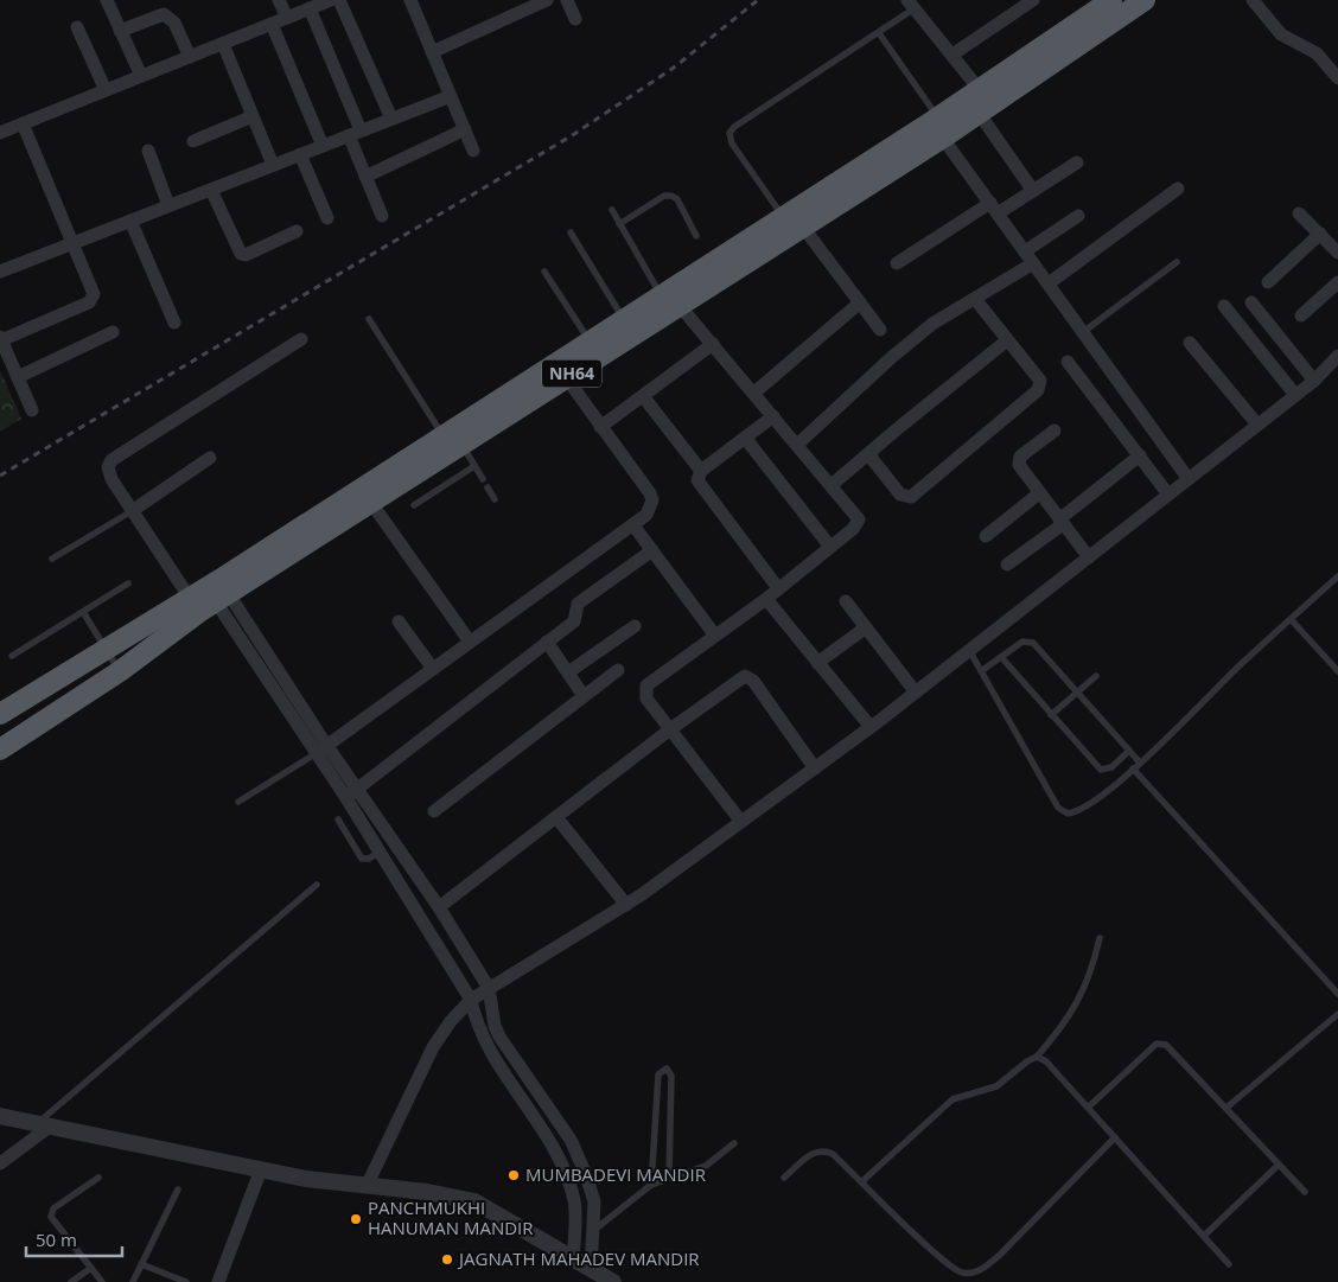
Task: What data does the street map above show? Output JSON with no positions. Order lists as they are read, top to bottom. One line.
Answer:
{"streets":{"highway":["NH64"]},"places":["MUMBADEVI MANDIR","PANCHMUKHI HANUMAN MANDIR","JAGNATH MAHADEV MANDIR"],"scale_bar":"50 m"}
